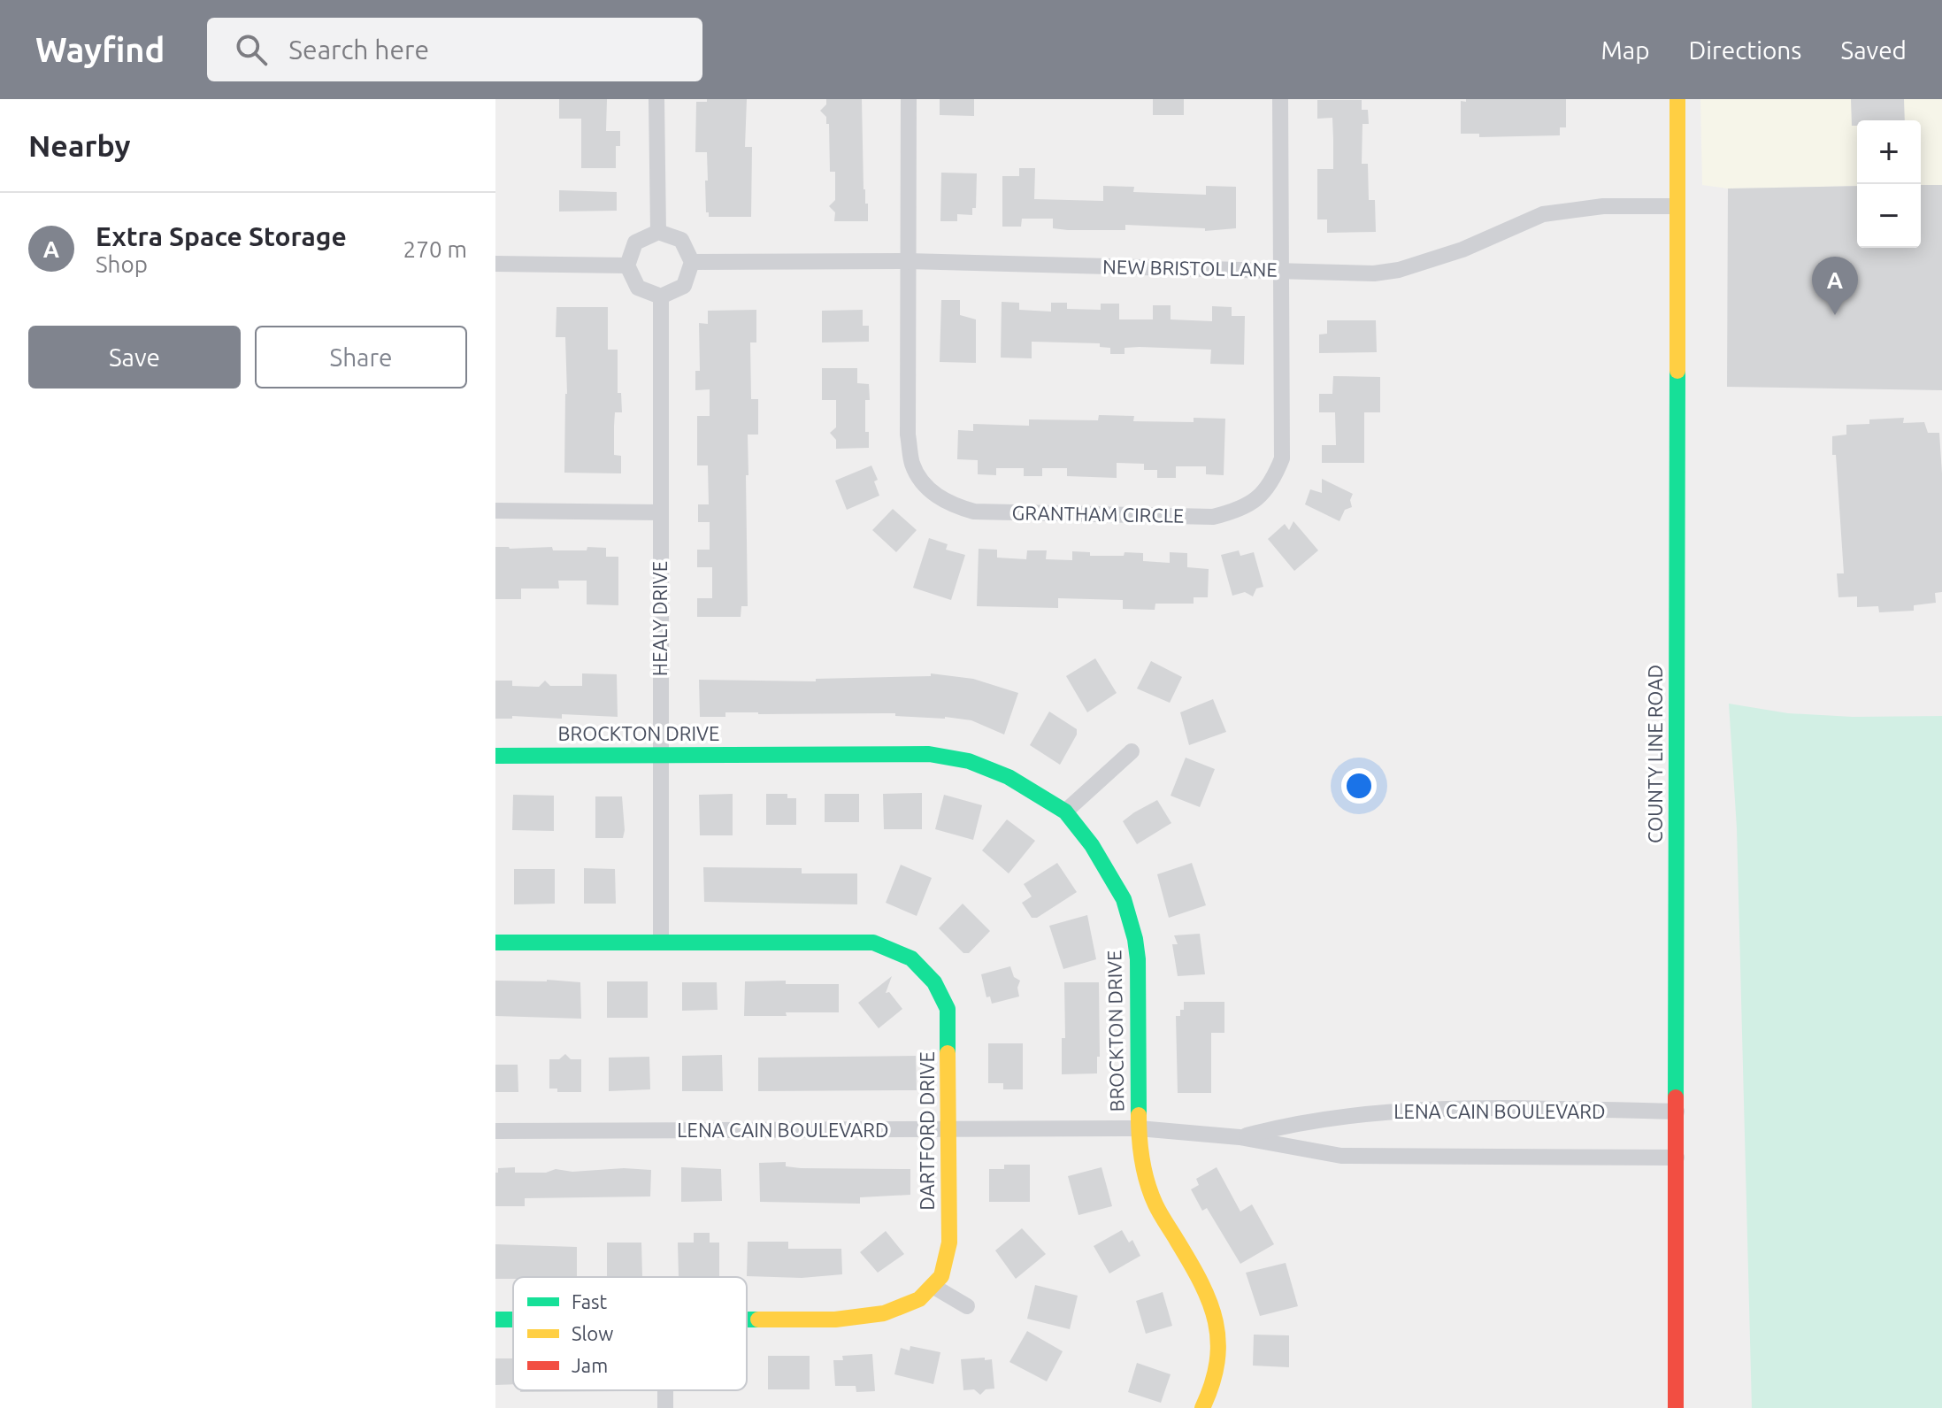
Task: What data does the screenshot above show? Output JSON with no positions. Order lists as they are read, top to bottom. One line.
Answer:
{"streets":{"street":["NEW BRISTOL LANE","GRANTHAM CIRCLE","HEALY DRIVE","BROCKTON DRIVE","COUNTY LINE ROAD","LENA CAIN BOULEVARD","DARTFORD DRIVE"]},"crossings":[["NEW BRISTOL LANE","GRANTHAM CIRCLE"],["NEW BRISTOL LANE","HEALY DRIVE"],["NEW BRISTOL LANE","COUNTY LINE ROAD"],["HEALY DRIVE","BROCKTON DRIVE"],["HEALY DRIVE","DARTFORD DRIVE"],["BROCKTON DRIVE","LENA CAIN BOULEVARD"],["COUNTY LINE ROAD","LENA CAIN BOULEVARD"],["LENA CAIN BOULEVARD","DARTFORD DRIVE"]],"legend":["Fast","Slow","Jam"],"page":{"header":"Wayfind","search":"Search here","nav":["Map","Directions","Saved"],"heading":"Nearby","map_buttons":["+","−"],"list":[{"mark":"A","name":"Extra Space Storage","note":"Shop","value":"270 m"}],"pins":"A","buttons":["Save","Share"]}}
